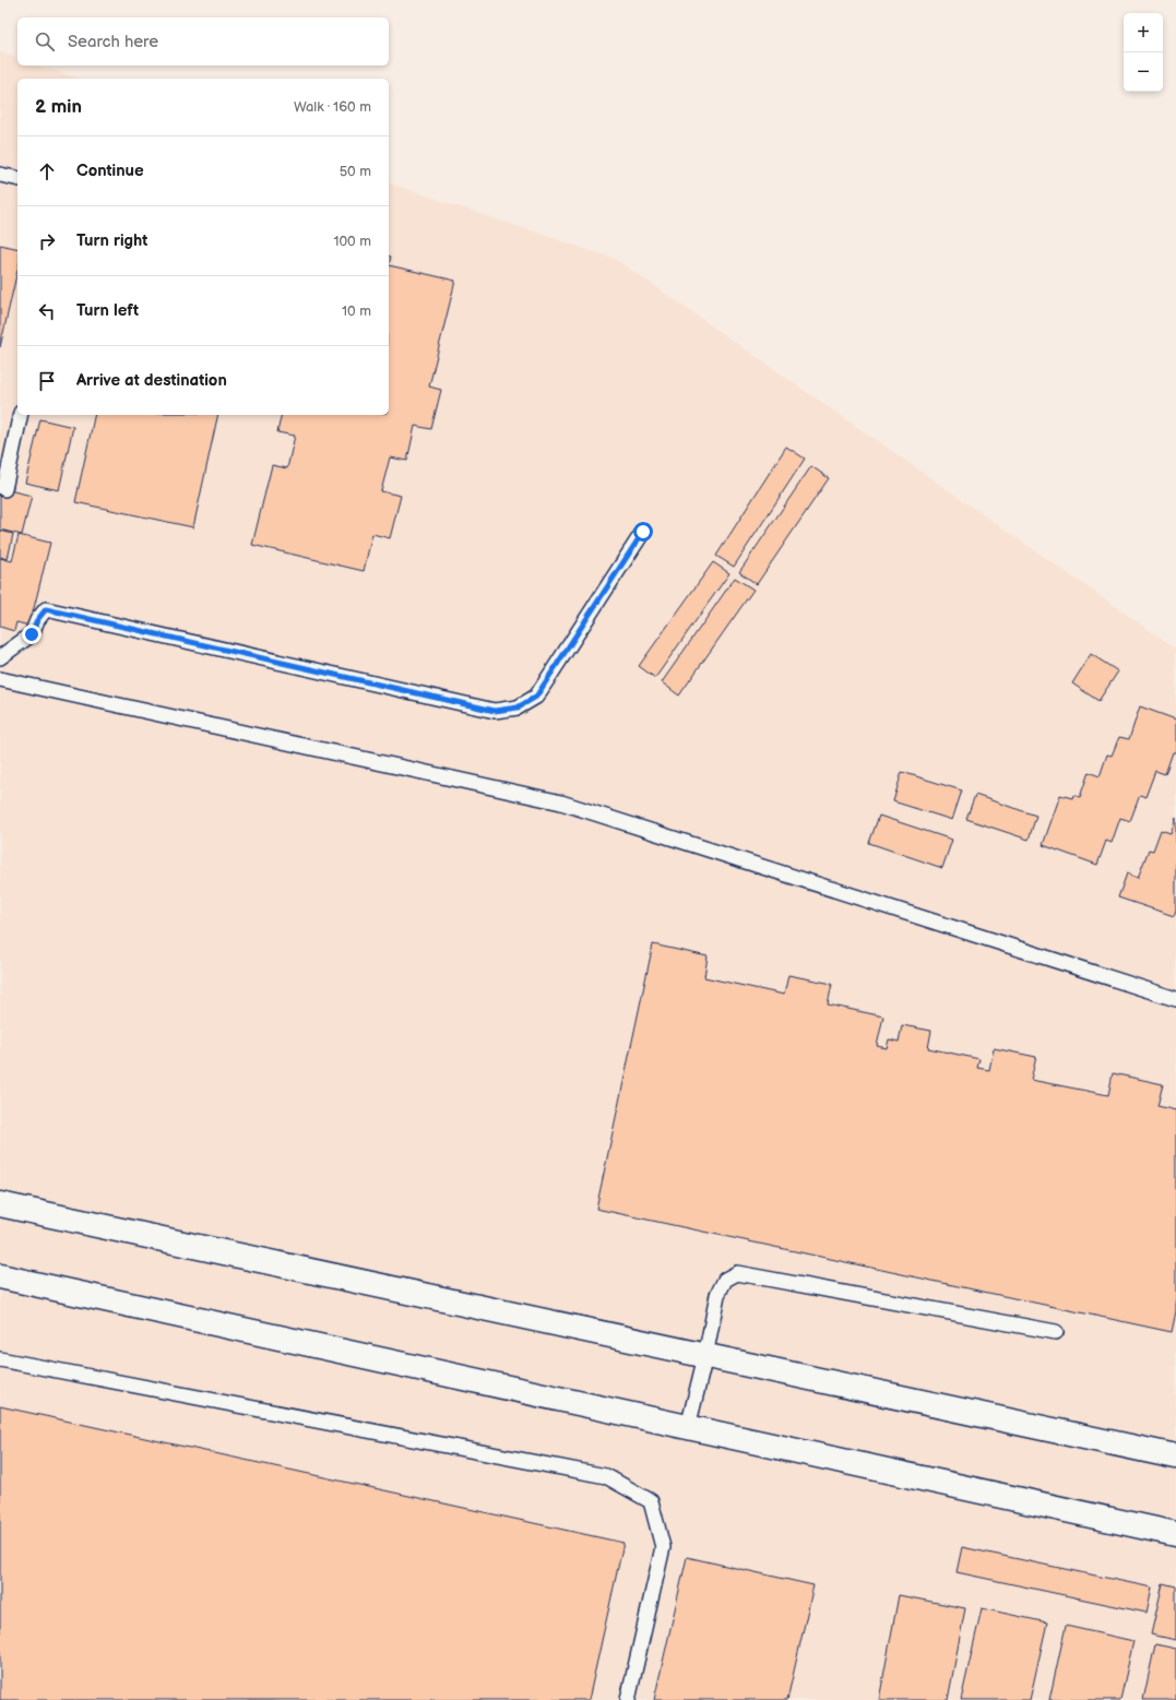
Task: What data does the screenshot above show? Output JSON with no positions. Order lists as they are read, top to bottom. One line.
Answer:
{"page":{"map_buttons":["+","−"],"search":"Search here","heading":["2 min","Walk · 160 m"],"list":[["Continue","50 m"],["Turn right","100 m"],["Turn left","10 m"],"Arrive at destination"]}}
